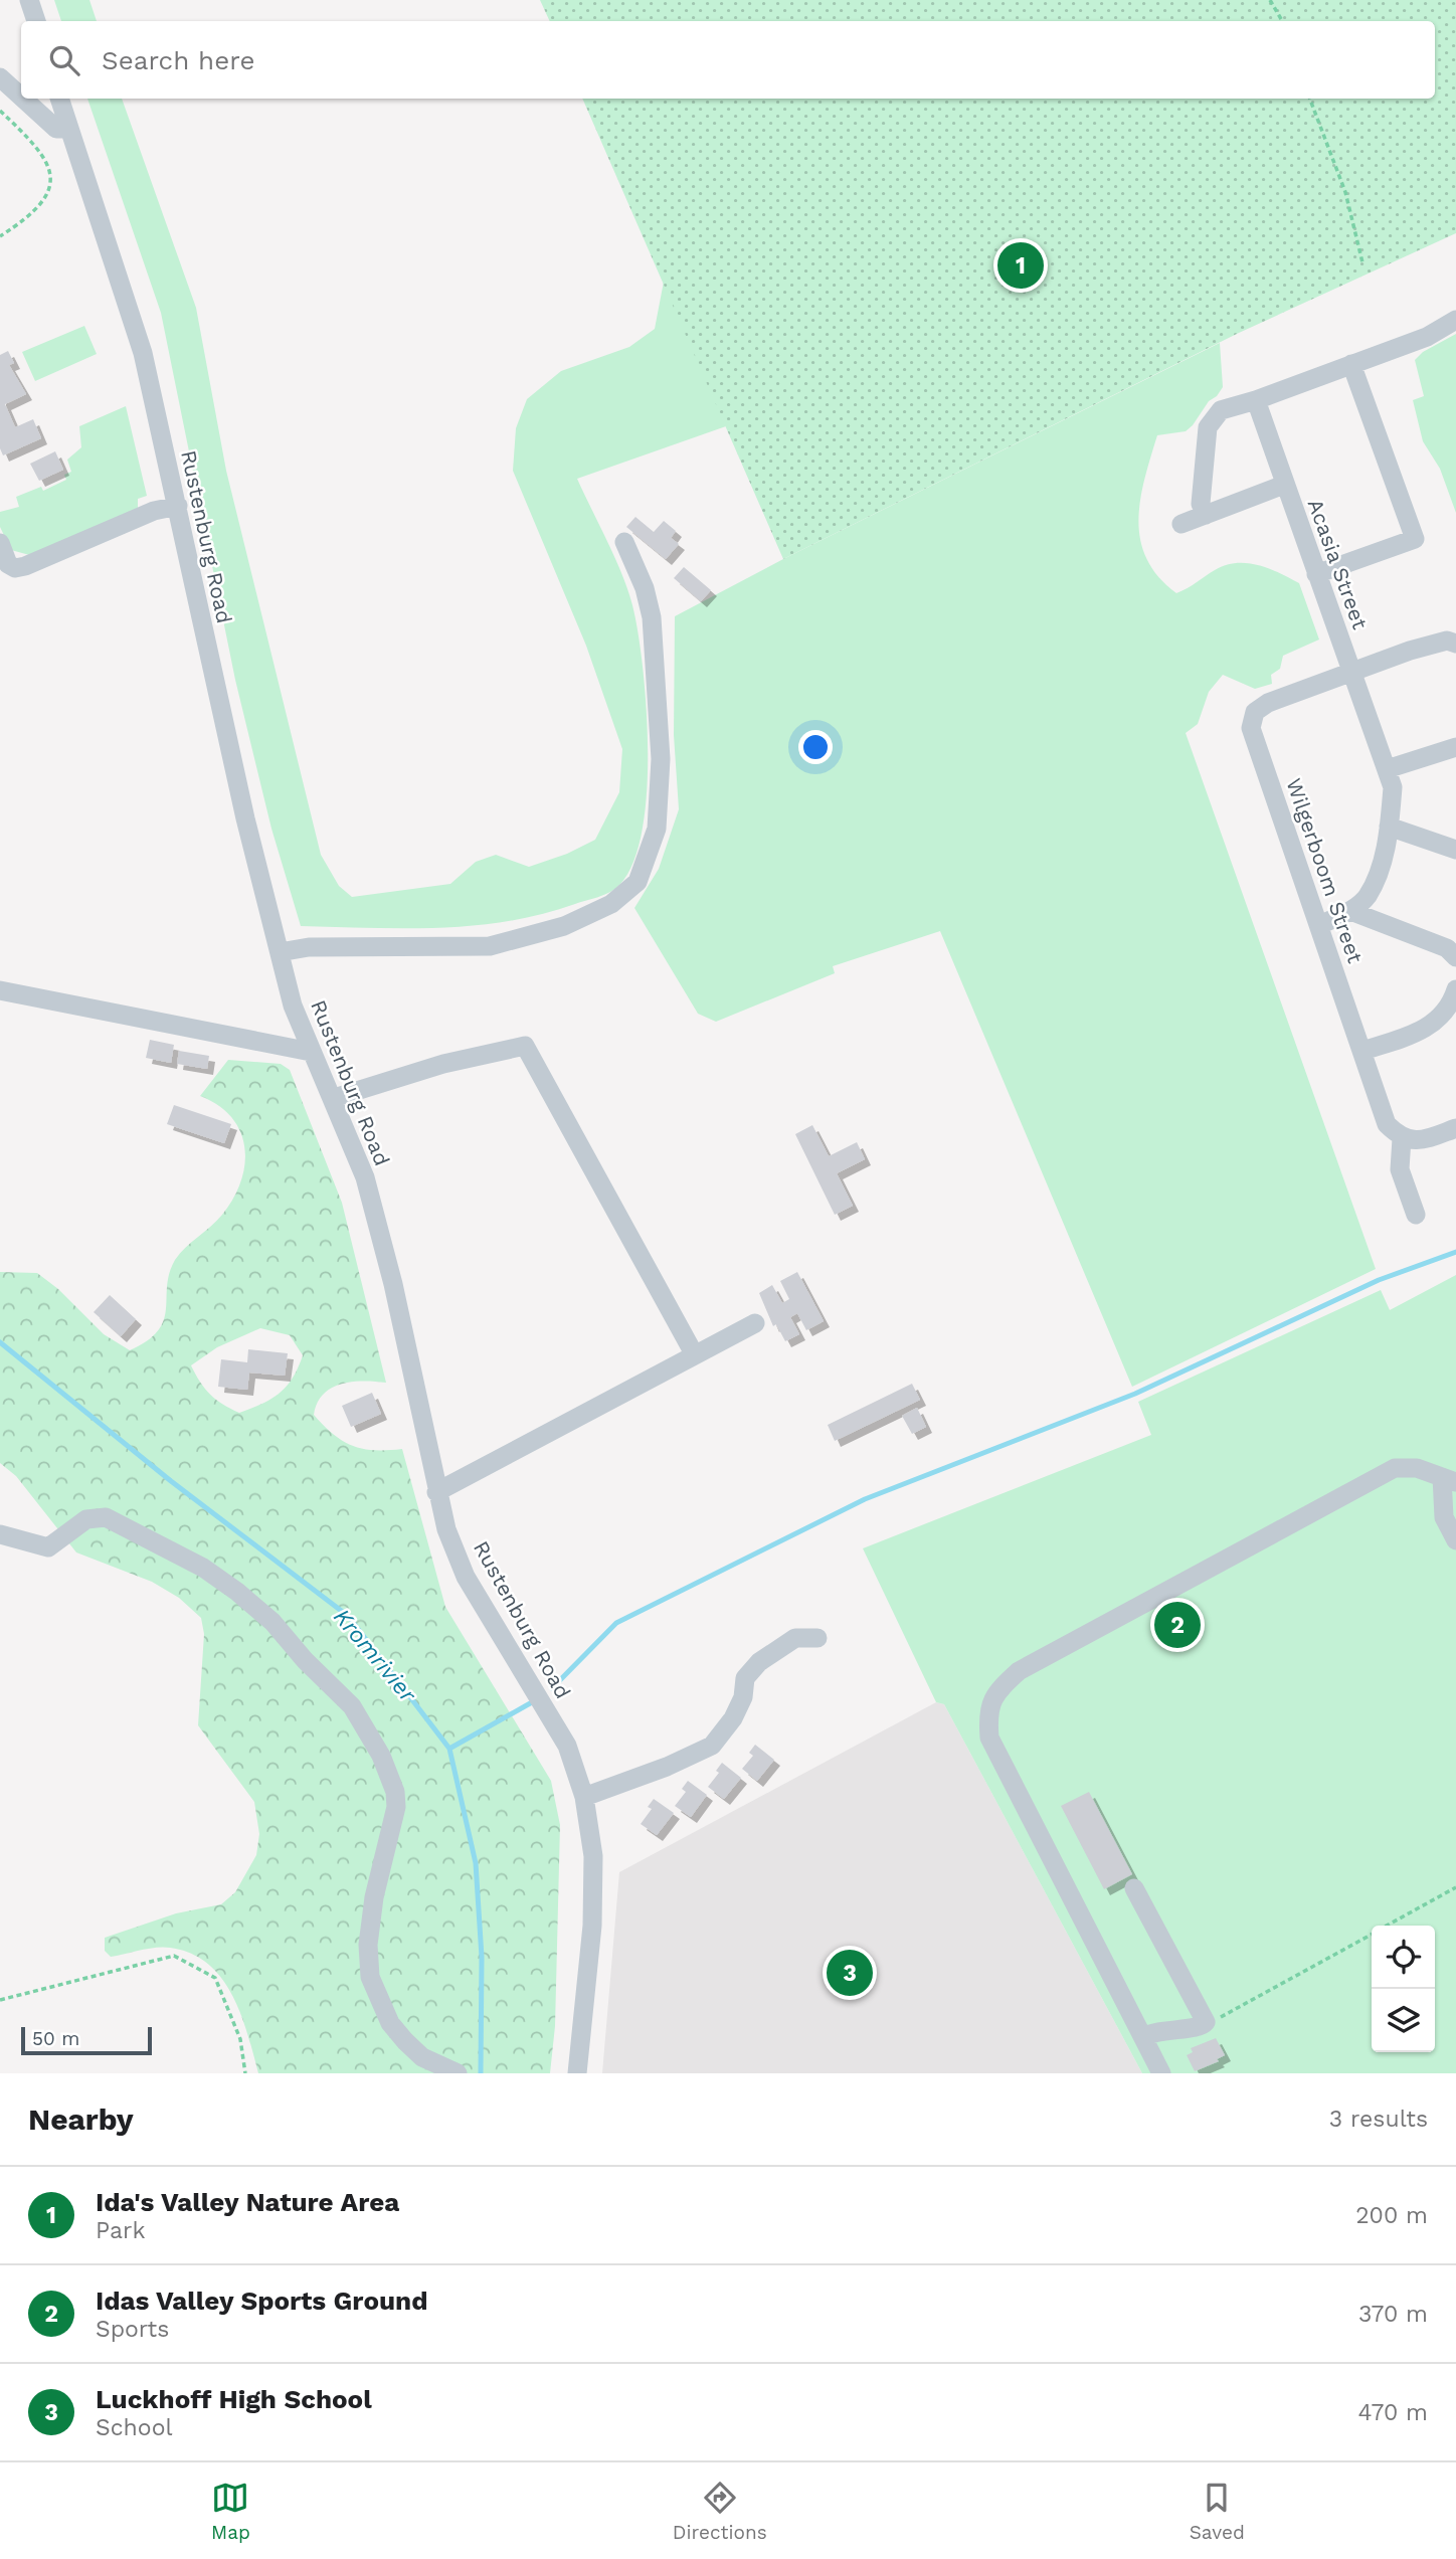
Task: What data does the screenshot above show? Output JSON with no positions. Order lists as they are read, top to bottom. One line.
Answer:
{"streets":{"street":["Rustenburg Road","Acasia Street","Wilgerboom Street"]},"crossings":[["Acasia Street","Wilgerboom Street"]],"water":["Kromrivier"],"scale_bar":"50 m","page":{"search":"Search here","pins":["1","2","3"],"scale":"50 m","heading":["Nearby","3 results"],"list":[{"mark":"1","name":"Ida's Valley Nature Area","note":"Park","value":"200 m"},{"mark":"2","name":"Idas Valley Sports Ground","note":"Sports","value":"370 m"},{"mark":"3","name":"Luckhoff High School","note":"School","value":"470 m"}],"nav":["Map","Directions","Saved"]}}
